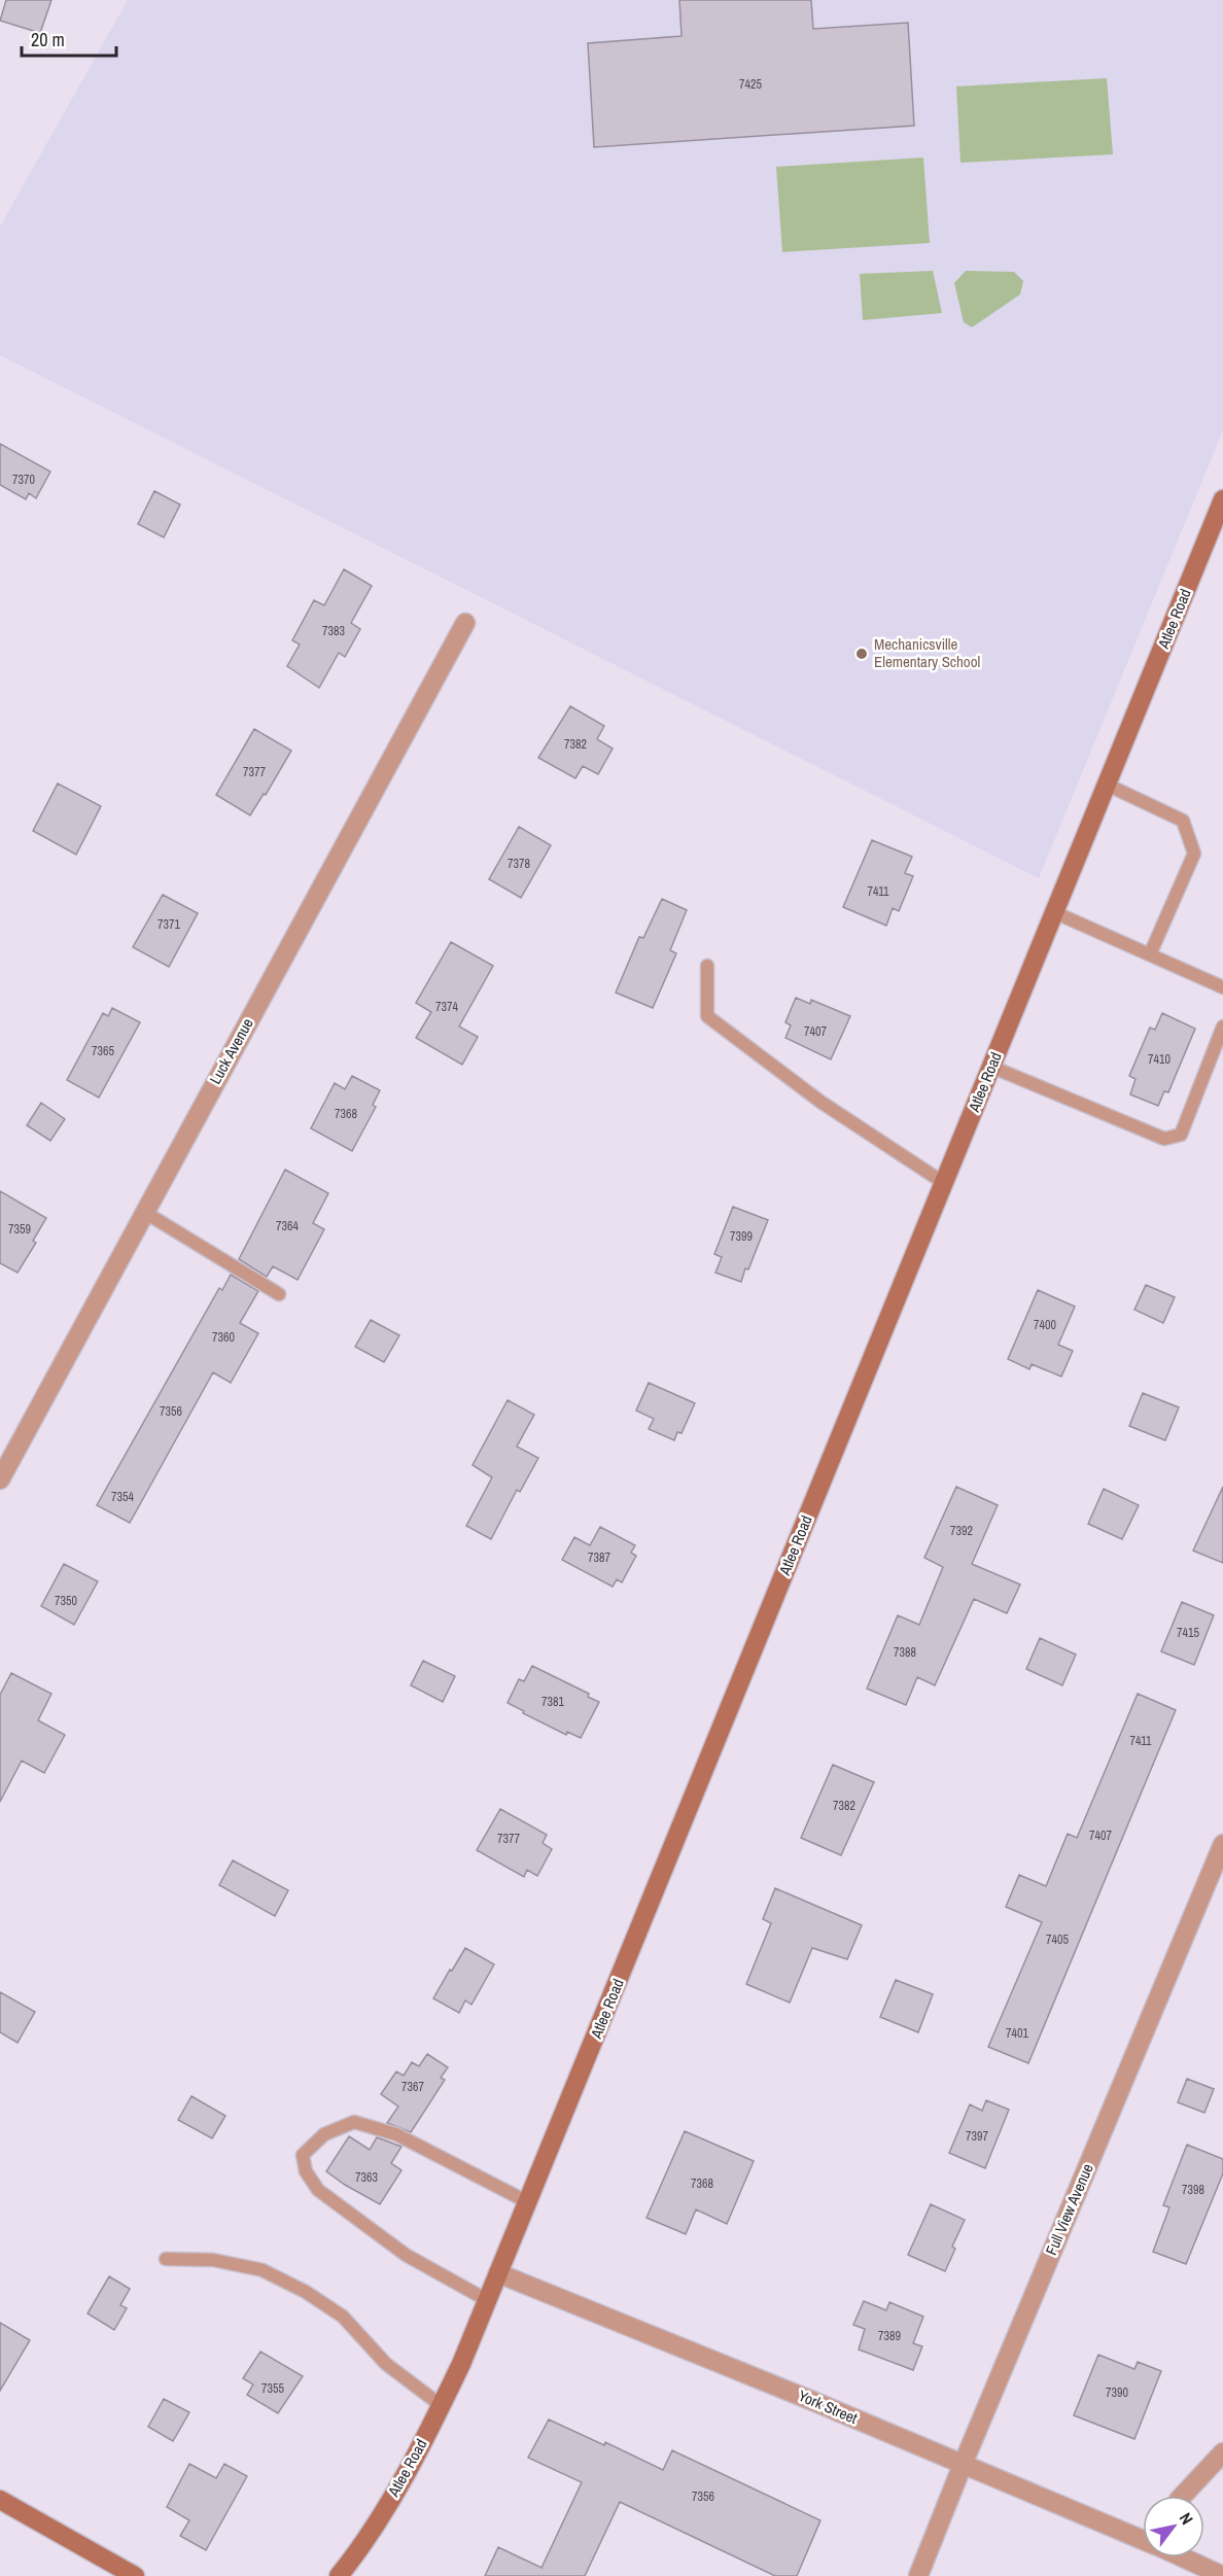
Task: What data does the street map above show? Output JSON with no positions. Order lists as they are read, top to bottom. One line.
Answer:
{"streets":{"main road":["Atlee Road"],"street":["Luck Avenue","Full View Avenue","York Street"]},"crossings":[["Atlee Road","York Street"],["Full View Avenue","York Street"]],"places":["Mechanicsville Elementary School"],"house_numbers":["7425","7370","7383","7382","7377","7378","7411","7371","7374","7407","7365","7410","7368","7364","7359","7399","7400","7360","7356","7354","7392","7387","7350","7415","7388","7381","7411","7382","7407","7377","7405","7401","7367","7397","7363","7368","7398","7389","7355","7390","7356"],"scale_bar":"20 m","north":"top right"}
